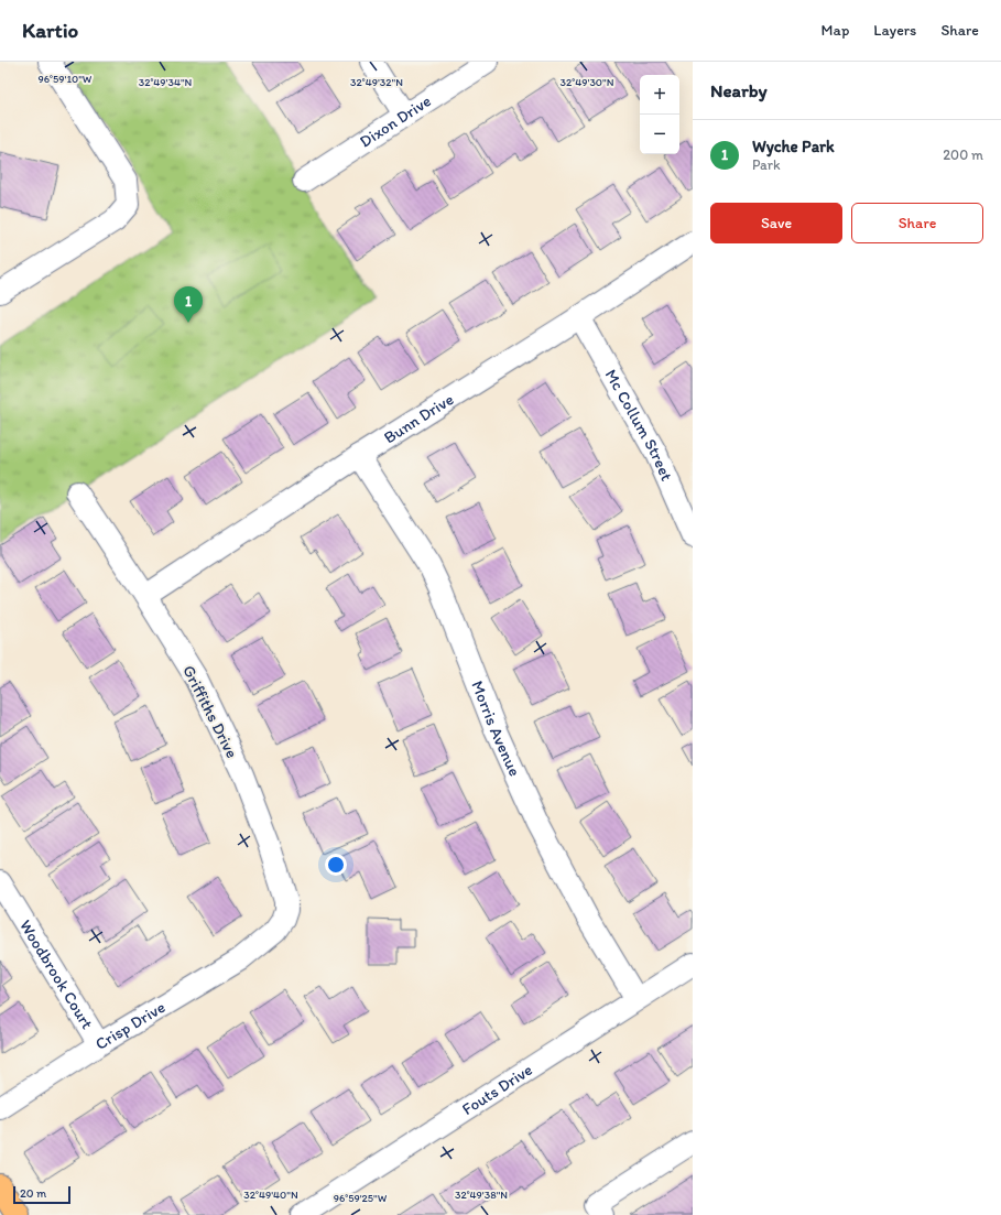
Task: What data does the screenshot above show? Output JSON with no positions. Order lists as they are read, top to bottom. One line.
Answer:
{"streets":{"street":["Dixon Drive","Bunn Drive","Mc Collum Street","Griffiths Drive","Morris Avenue","Woodbrook Court","Crisp Drive","Fouts Drive"]},"crossings":[["Bunn Drive","Mc Collum Street"],["Bunn Drive","Griffiths Drive"],["Bunn Drive","Morris Avenue"],["Griffiths Drive","Crisp Drive"],["Morris Avenue","Fouts Drive"],["Woodbrook Court","Crisp Drive"]],"scale_bar":"20 m","page":{"header":"Kartio","nav":["Map","Layers","Share"],"heading":"Nearby","map_buttons":["+","−"],"list":[{"mark":"1","name":"Wyche Park","note":"Park","value":"200 m"}],"buttons":["Save","Share"],"pins":"1","scale":"20 m"},"coordinates":["96°59'10\"W","32°49'34\"N","32°49'32\"N","32°49'30\"N","32°49'40\"N","32°49'38\"N","96°59'25\"W"]}
